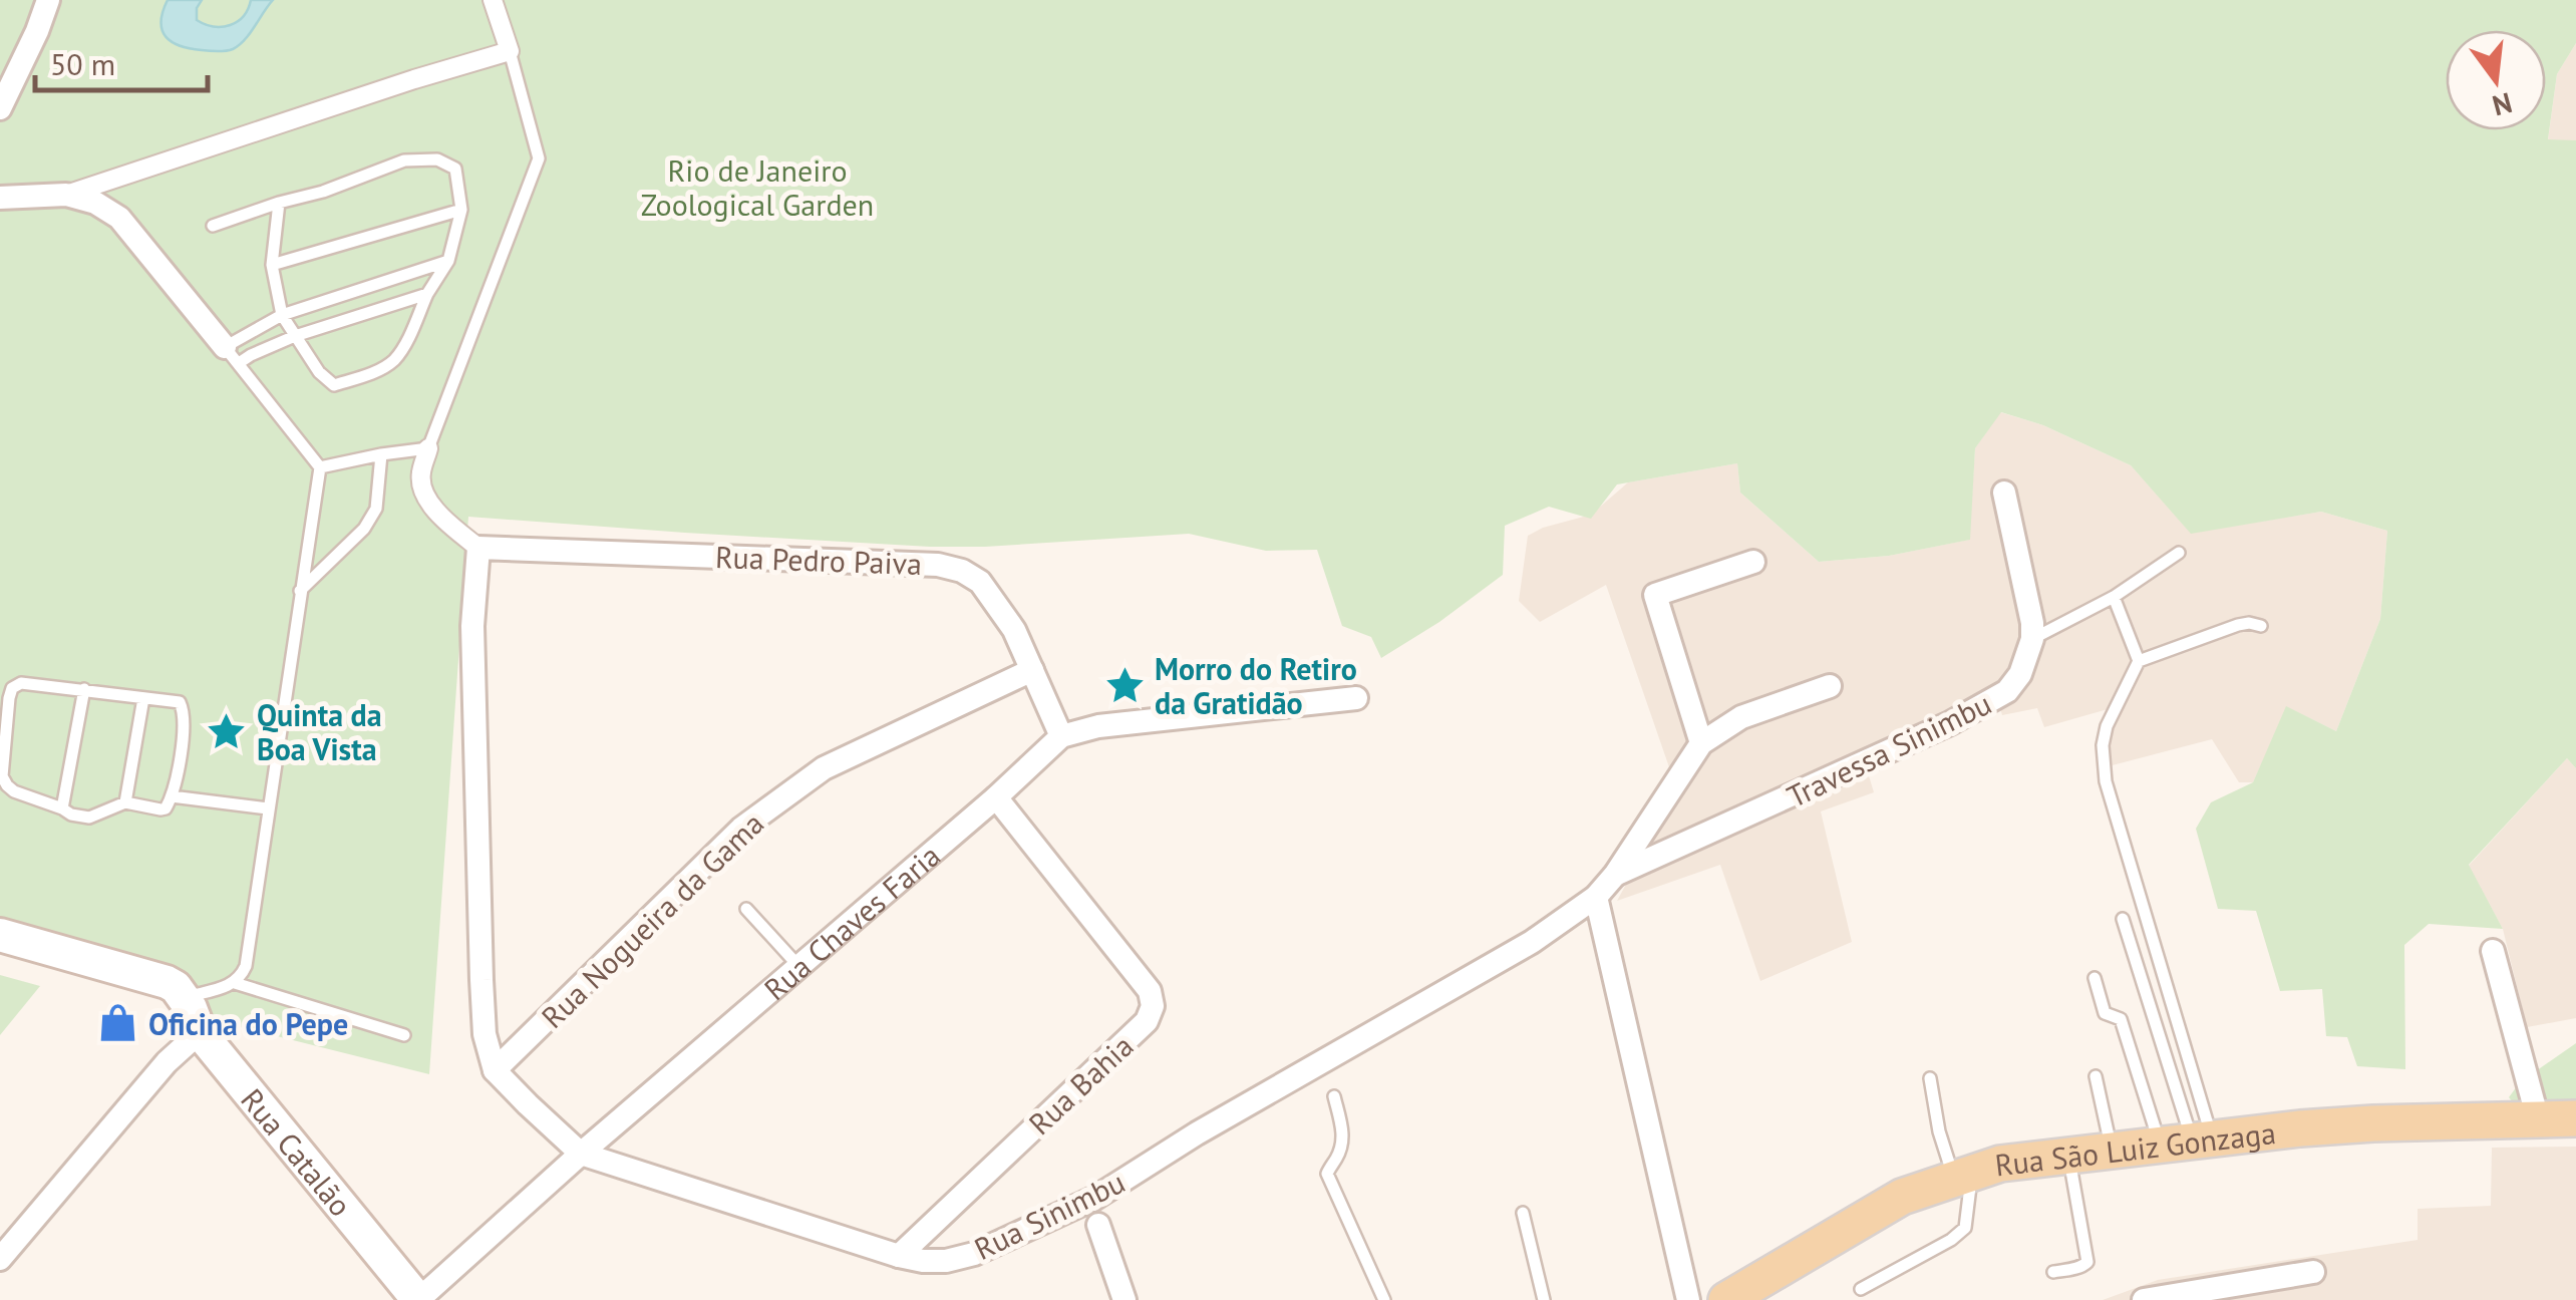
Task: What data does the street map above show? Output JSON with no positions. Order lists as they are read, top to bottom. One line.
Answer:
{"streets":{"main road":["Rua São Luiz Gonzaga","Rua Catalão"],"street":["Rua Pedro Paiva","Travessa Sinimbu","Rua Nogueira da Gama","Rua Chaves Faria","Rua Bahia","Rua Sinimbu"]},"crossings":[["Rua Pedro Paiva","Rua Nogueira da Gama"],["Rua Pedro Paiva","Rua Chaves Faria"],["Travessa Sinimbu","Rua Sinimbu"],["Rua Nogueira da Gama","Rua Sinimbu"],["Rua Chaves Faria","Rua Bahia"],["Rua Chaves Faria","Rua Catalão"],["Rua Chaves Faria","Rua Sinimbu"],["Rua Bahia","Rua Sinimbu"]],"parks":["Rio de Janeiro Zoological Garden"],"places":{"place":["Morro do Retiro da Gratidão","Quinta da Boa Vista"],"shop":["Oficina do Pepe"]},"scale_bar":"50 m","north":"bottom"}
